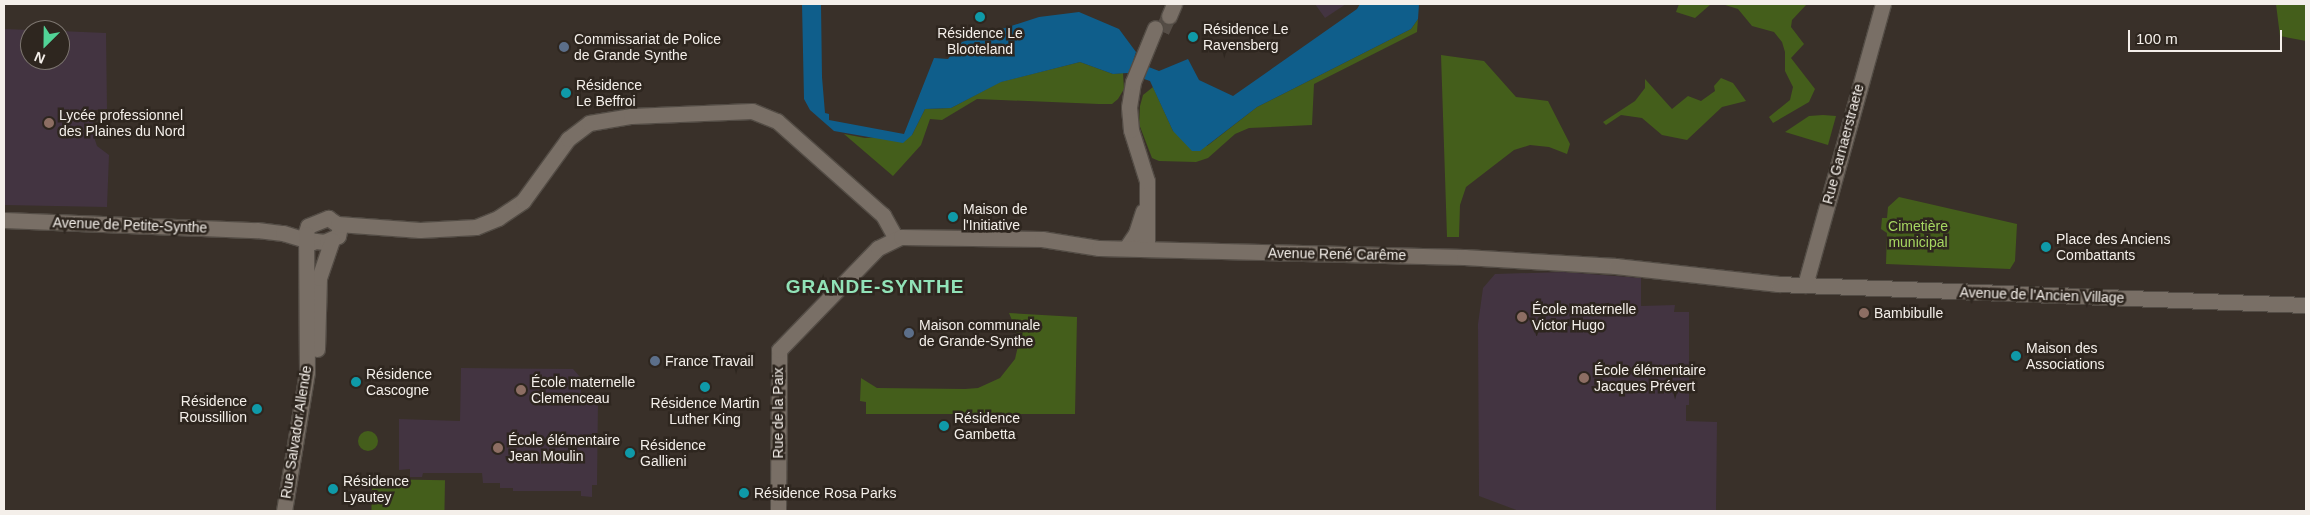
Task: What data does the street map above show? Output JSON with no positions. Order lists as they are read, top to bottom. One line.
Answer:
{"streets":{"street":["Rue Garnaerstraete","Avenue de Petite-Synthe","Avenue René Carême","Avenue de l'Ancien Village","Rue de la Paix","Rue Salvador Allende"]},"crossings":[["Rue Garnaerstraete","Avenue de l'Ancien Village"],["Avenue de Petite-Synthe","Rue Salvador Allende"],["Avenue René Carême","Avenue de l'Ancien Village"],["Avenue René Carême","Rue de la Paix"]],"districts":["GRANDE-SYNTHE"],"parks":["Cimetière municipal"],"places":["Résidence Le Blooteland","Résidence Le Ravensberg","Commissariat de Police de Grande Synthe","Résidence Le Beffroi","Lycée professionnel des Plaines du Nord","Maison de l'Initiative","Place des Anciens Combattants","Bambibulle","École maternelle Victor Hugo","Maison communale de Grande-Synthe","Maison des Associations","France Travail","École élémentaire Jacques Prévert","Résidence Cascogne","Résidence Martin Luther King","École maternelle Clemenceau","Résidence Roussillion","Résidence Gambetta","École élémentaire Jean Moulin","Résidence Gallieni","Résidence Lyautey","Résidence Rosa Parks"],"scale_bar":"100 m","north":"bottom left"}
